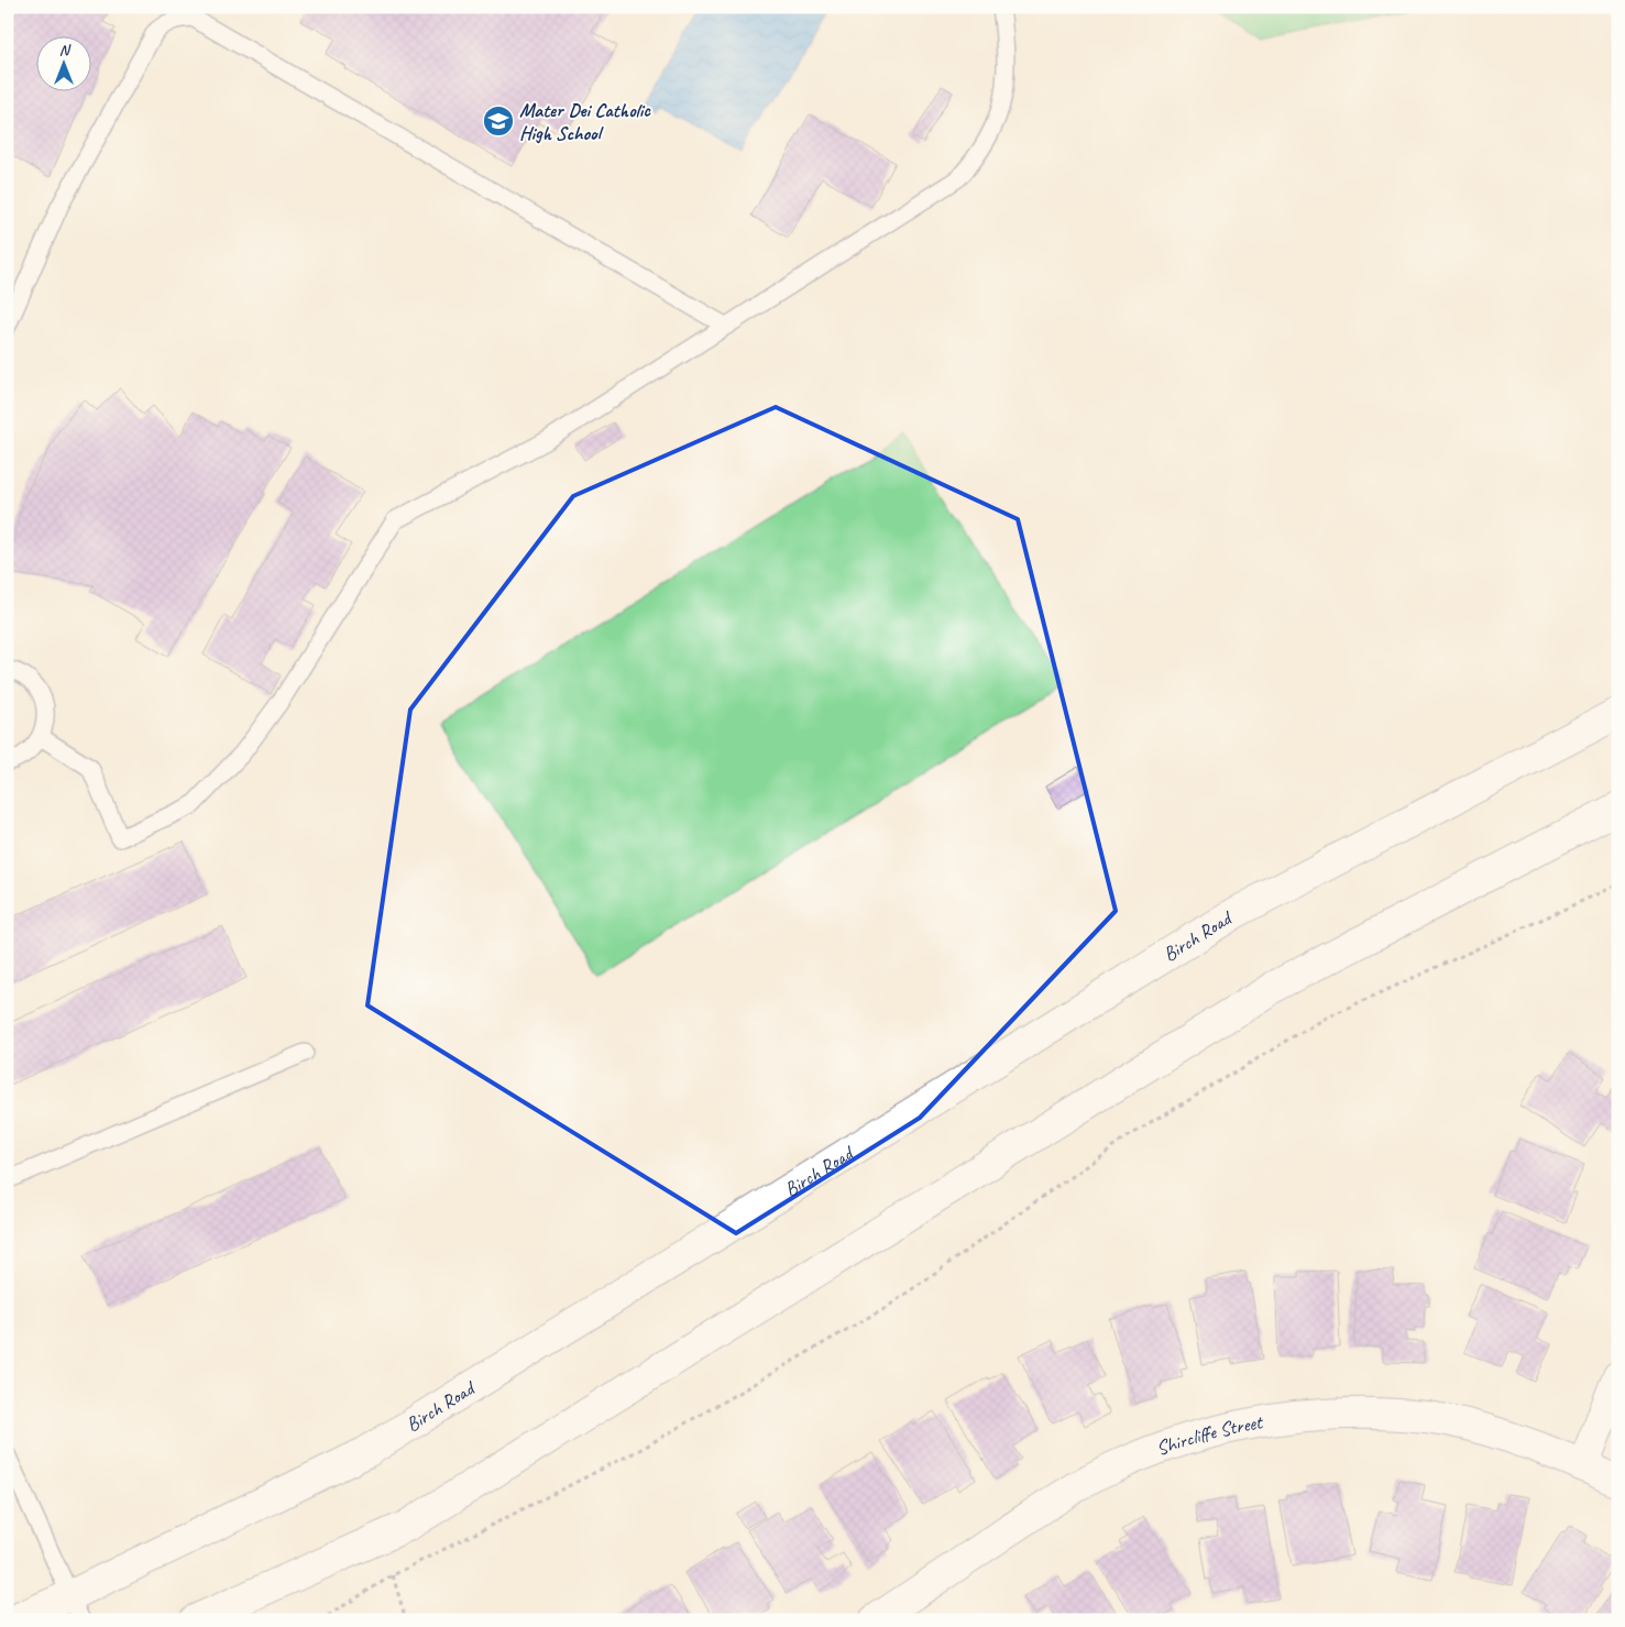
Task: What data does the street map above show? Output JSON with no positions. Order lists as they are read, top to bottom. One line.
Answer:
{"streets":{"main road":["Birch Road","Shircliffe Street"]},"places":{"school or university":["Mater Dei Catholic High School"]},"north":"top"}
